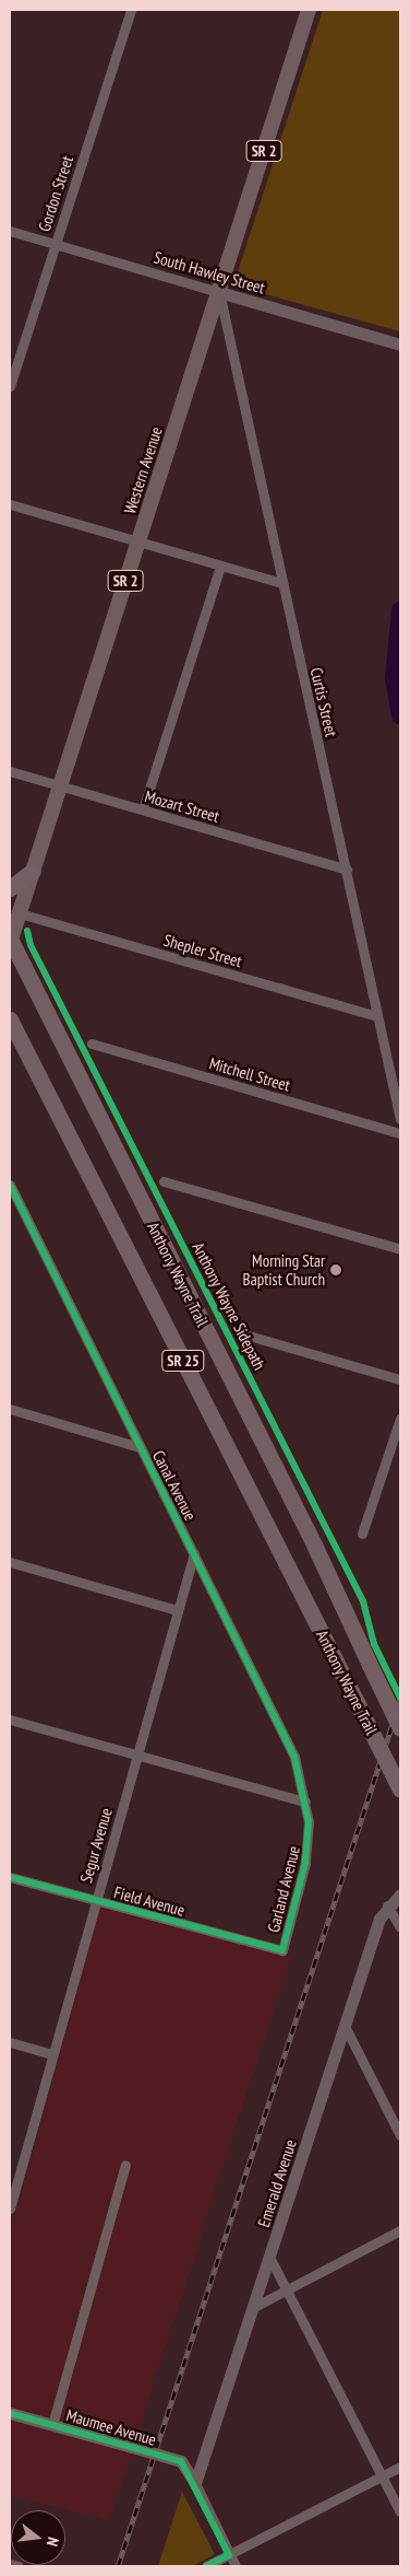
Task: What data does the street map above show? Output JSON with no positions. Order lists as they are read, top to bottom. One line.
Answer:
{"streets":{"highway":["Anthony Wayne Trail","SR 25"],"main road":["SR 2","Western Avenue"],"street":["Gordon Street","South Hawley Street","Curtis Street","Mozart Street","Shepler Street","Mitchell Street","Canal Avenue","Segur Avenue","Garland Avenue","Field Avenue","Emerald Avenue","Maumee Avenue"],"cycle path":["Anthony Wayne Sidepath"]},"crossings":[["Gordon Street","South Hawley Street"],["South Hawley Street","Western Avenue"],["South Hawley Street","Curtis Street"],["Western Avenue","Curtis Street"],["Western Avenue","Mozart Street"],["Western Avenue","Shepler Street"],["Western Avenue","Anthony Wayne Trail"],["Curtis Street","Mozart Street"],["Curtis Street","Shepler Street"],["Canal Avenue","Segur Avenue"],["Canal Avenue","Garland Avenue"],["Segur Avenue","Field Avenue"],["Garland Avenue","Field Avenue"],["Emerald Avenue","Maumee Avenue"]],"places":["Morning Star Baptist Church"],"north":"right"}
